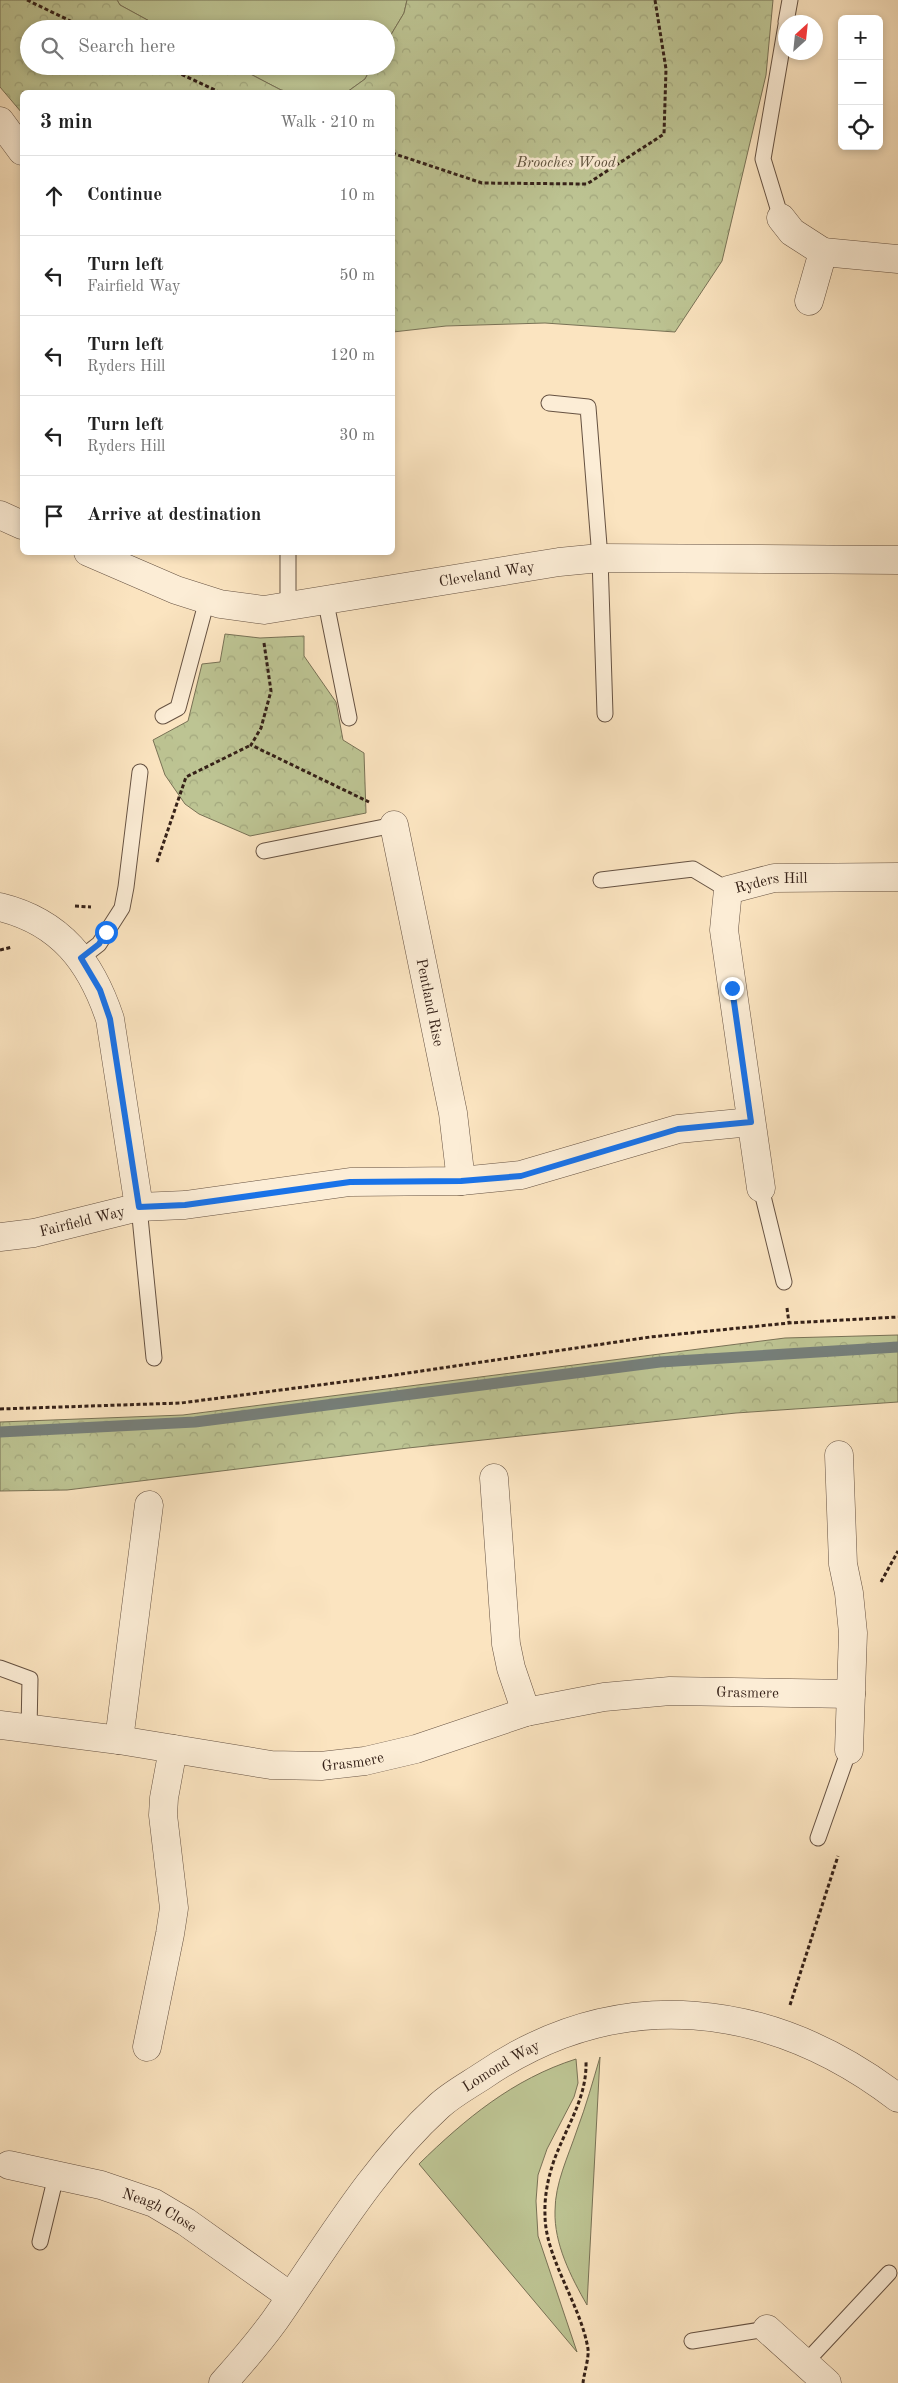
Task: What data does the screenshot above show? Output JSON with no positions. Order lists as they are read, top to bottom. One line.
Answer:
{"streets":{"street":["Cleveland Way","Ryders Hill","Pentland Rise","Fairfield Way","Grasmere","Lomond Way","Neagh Close"]},"crossings":[["Lomond Way","Neagh Close"]],"parks":["Brooches Wood"],"north":"top right","page":{"map_buttons":["+","−"],"search":"Search here","heading":["3 min","Walk · 210 m"],"list":[["Continue","10 m"],["Turn left","Fairfield Way","50 m"],["Turn left","Ryders Hill","120 m"],["Turn left","Ryders Hill","30 m"],"Arrive at destination"]}}
